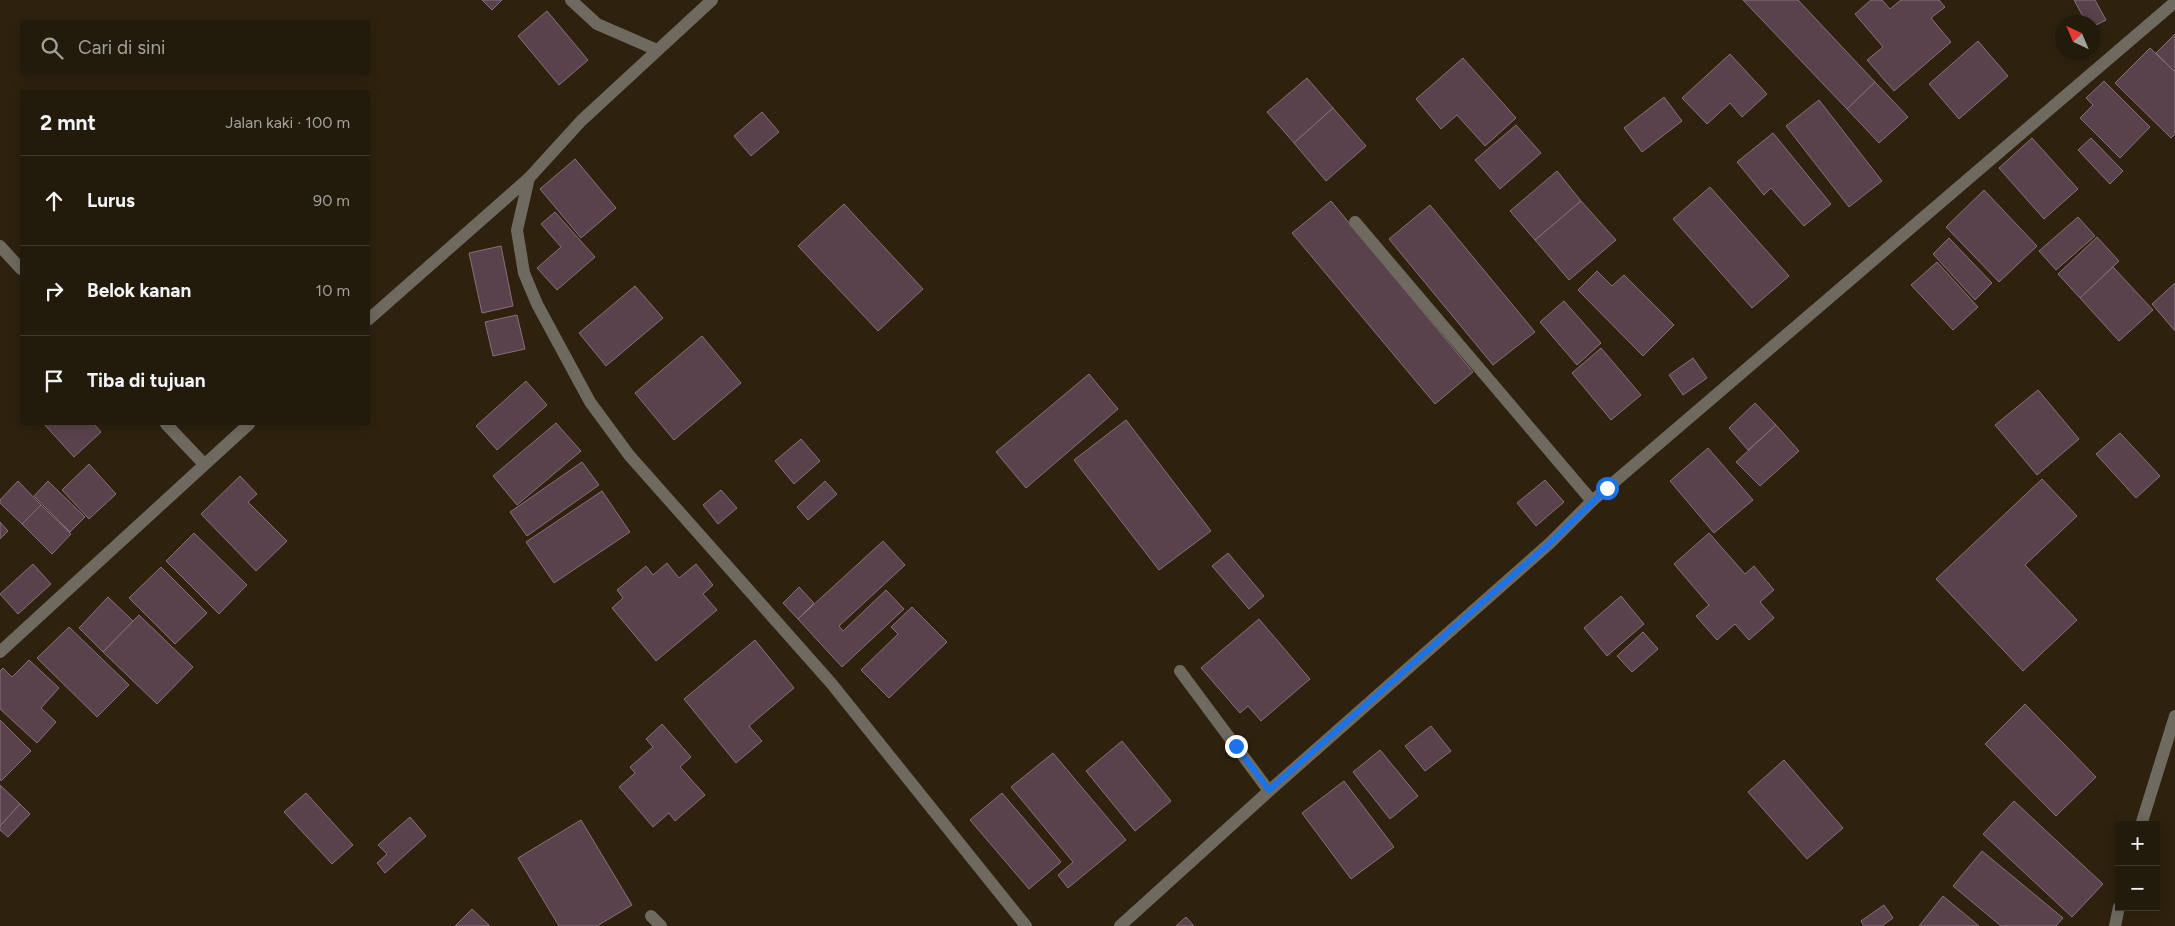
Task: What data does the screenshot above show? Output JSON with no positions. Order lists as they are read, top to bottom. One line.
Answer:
{"north":"top left","page":{"search":"Cari di sini","heading":["2 mnt","Jalan kaki · 100 m"],"list":[["Lurus","90 m"],["Belok kanan","10 m"],"Tiba di tujuan"],"map_buttons":["+","−"]}}
